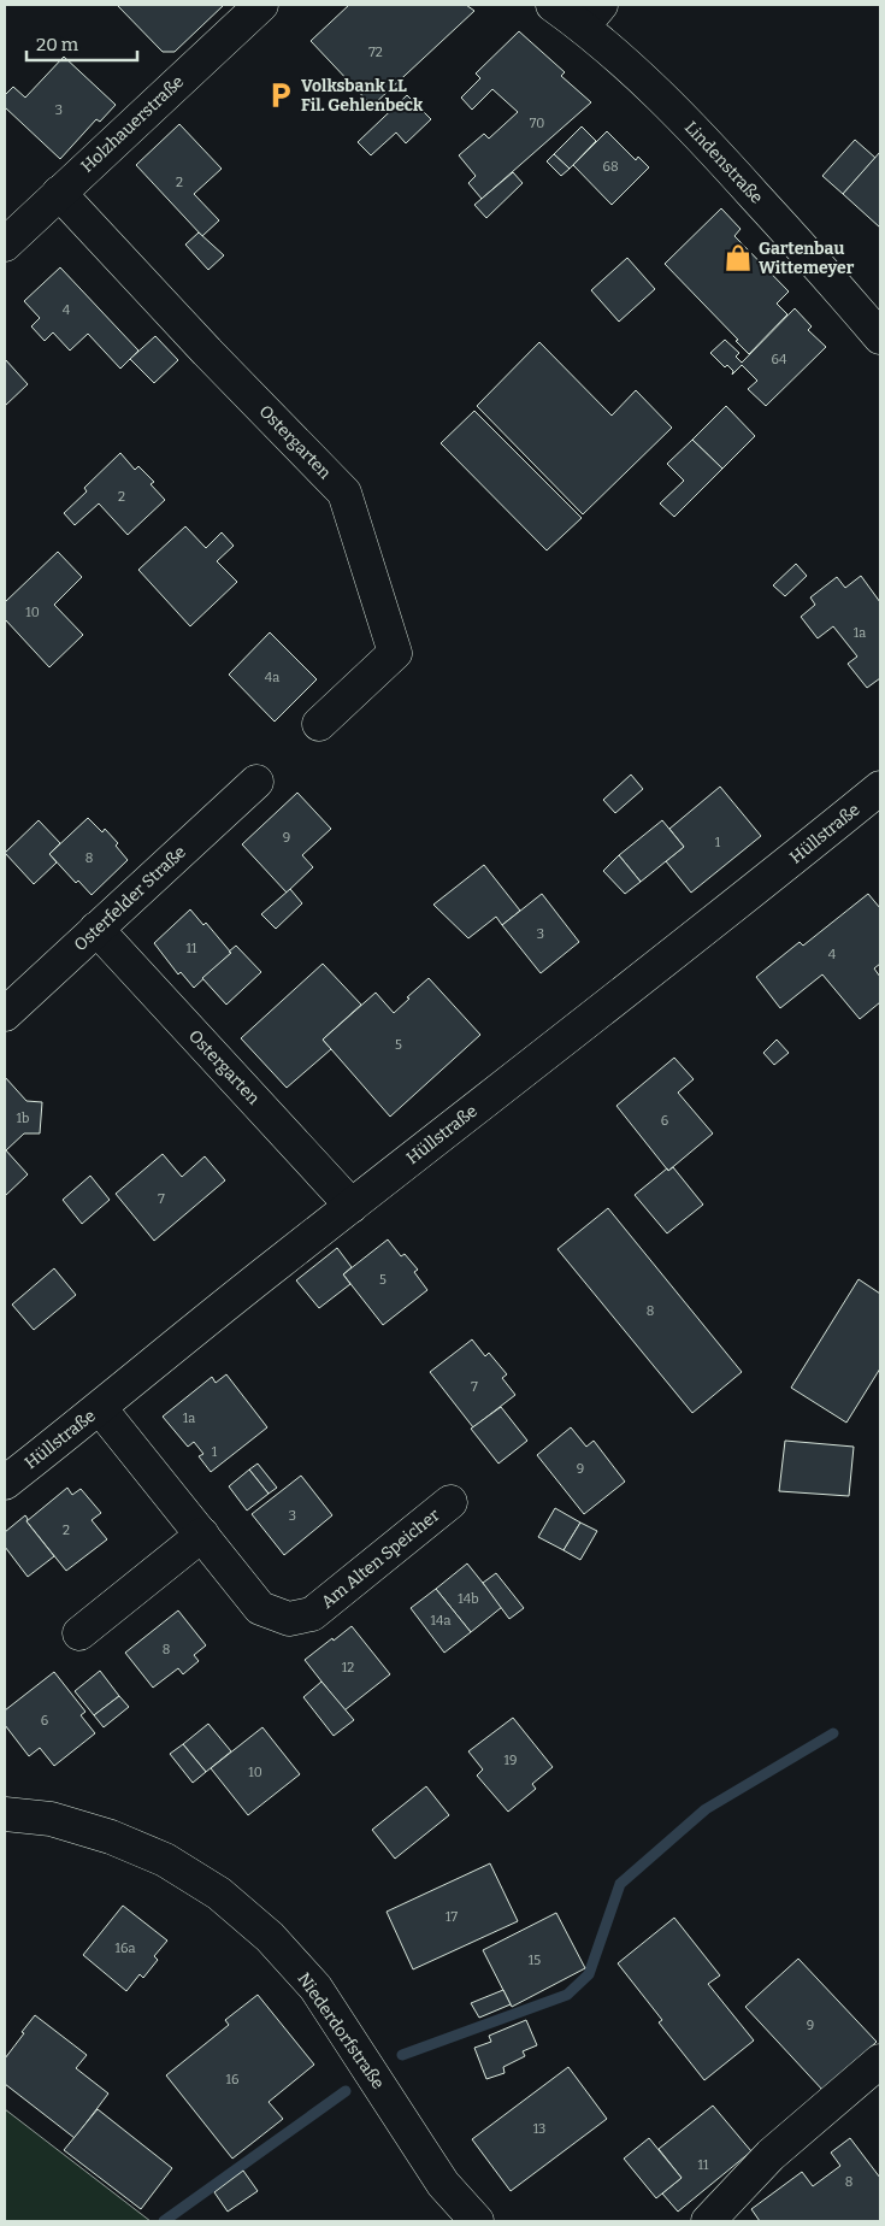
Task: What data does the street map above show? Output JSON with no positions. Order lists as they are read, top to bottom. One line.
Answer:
{"streets":{"street":["Holzhauerstraße","Lindenstraße","Ostergarten","Hüllstraße","Osterfelder Straße","Am Alten Speicher","Niederdorfstraße"]},"crossings":[["Holzhauerstraße","Ostergarten"],["Ostergarten","Hüllstraße"],["Ostergarten","Osterfelder Straße"],["Hüllstraße","Am Alten Speicher"]],"places":{"parking":["Volksbank LL Fil. Gehlenbeck"],"shop":["Gartenbau Wittemeyer"]},"house_numbers":["72","3","70","68","2","4","64","2","10","1a","4a","9","1","8","3","11","4","5","1b","6","7","5","8","7","1a","1","9","3","2","14b","14a","8","12","6","19","10","17","16a","15","9","16","13","11","8"],"scale_bar":"20 m"}
